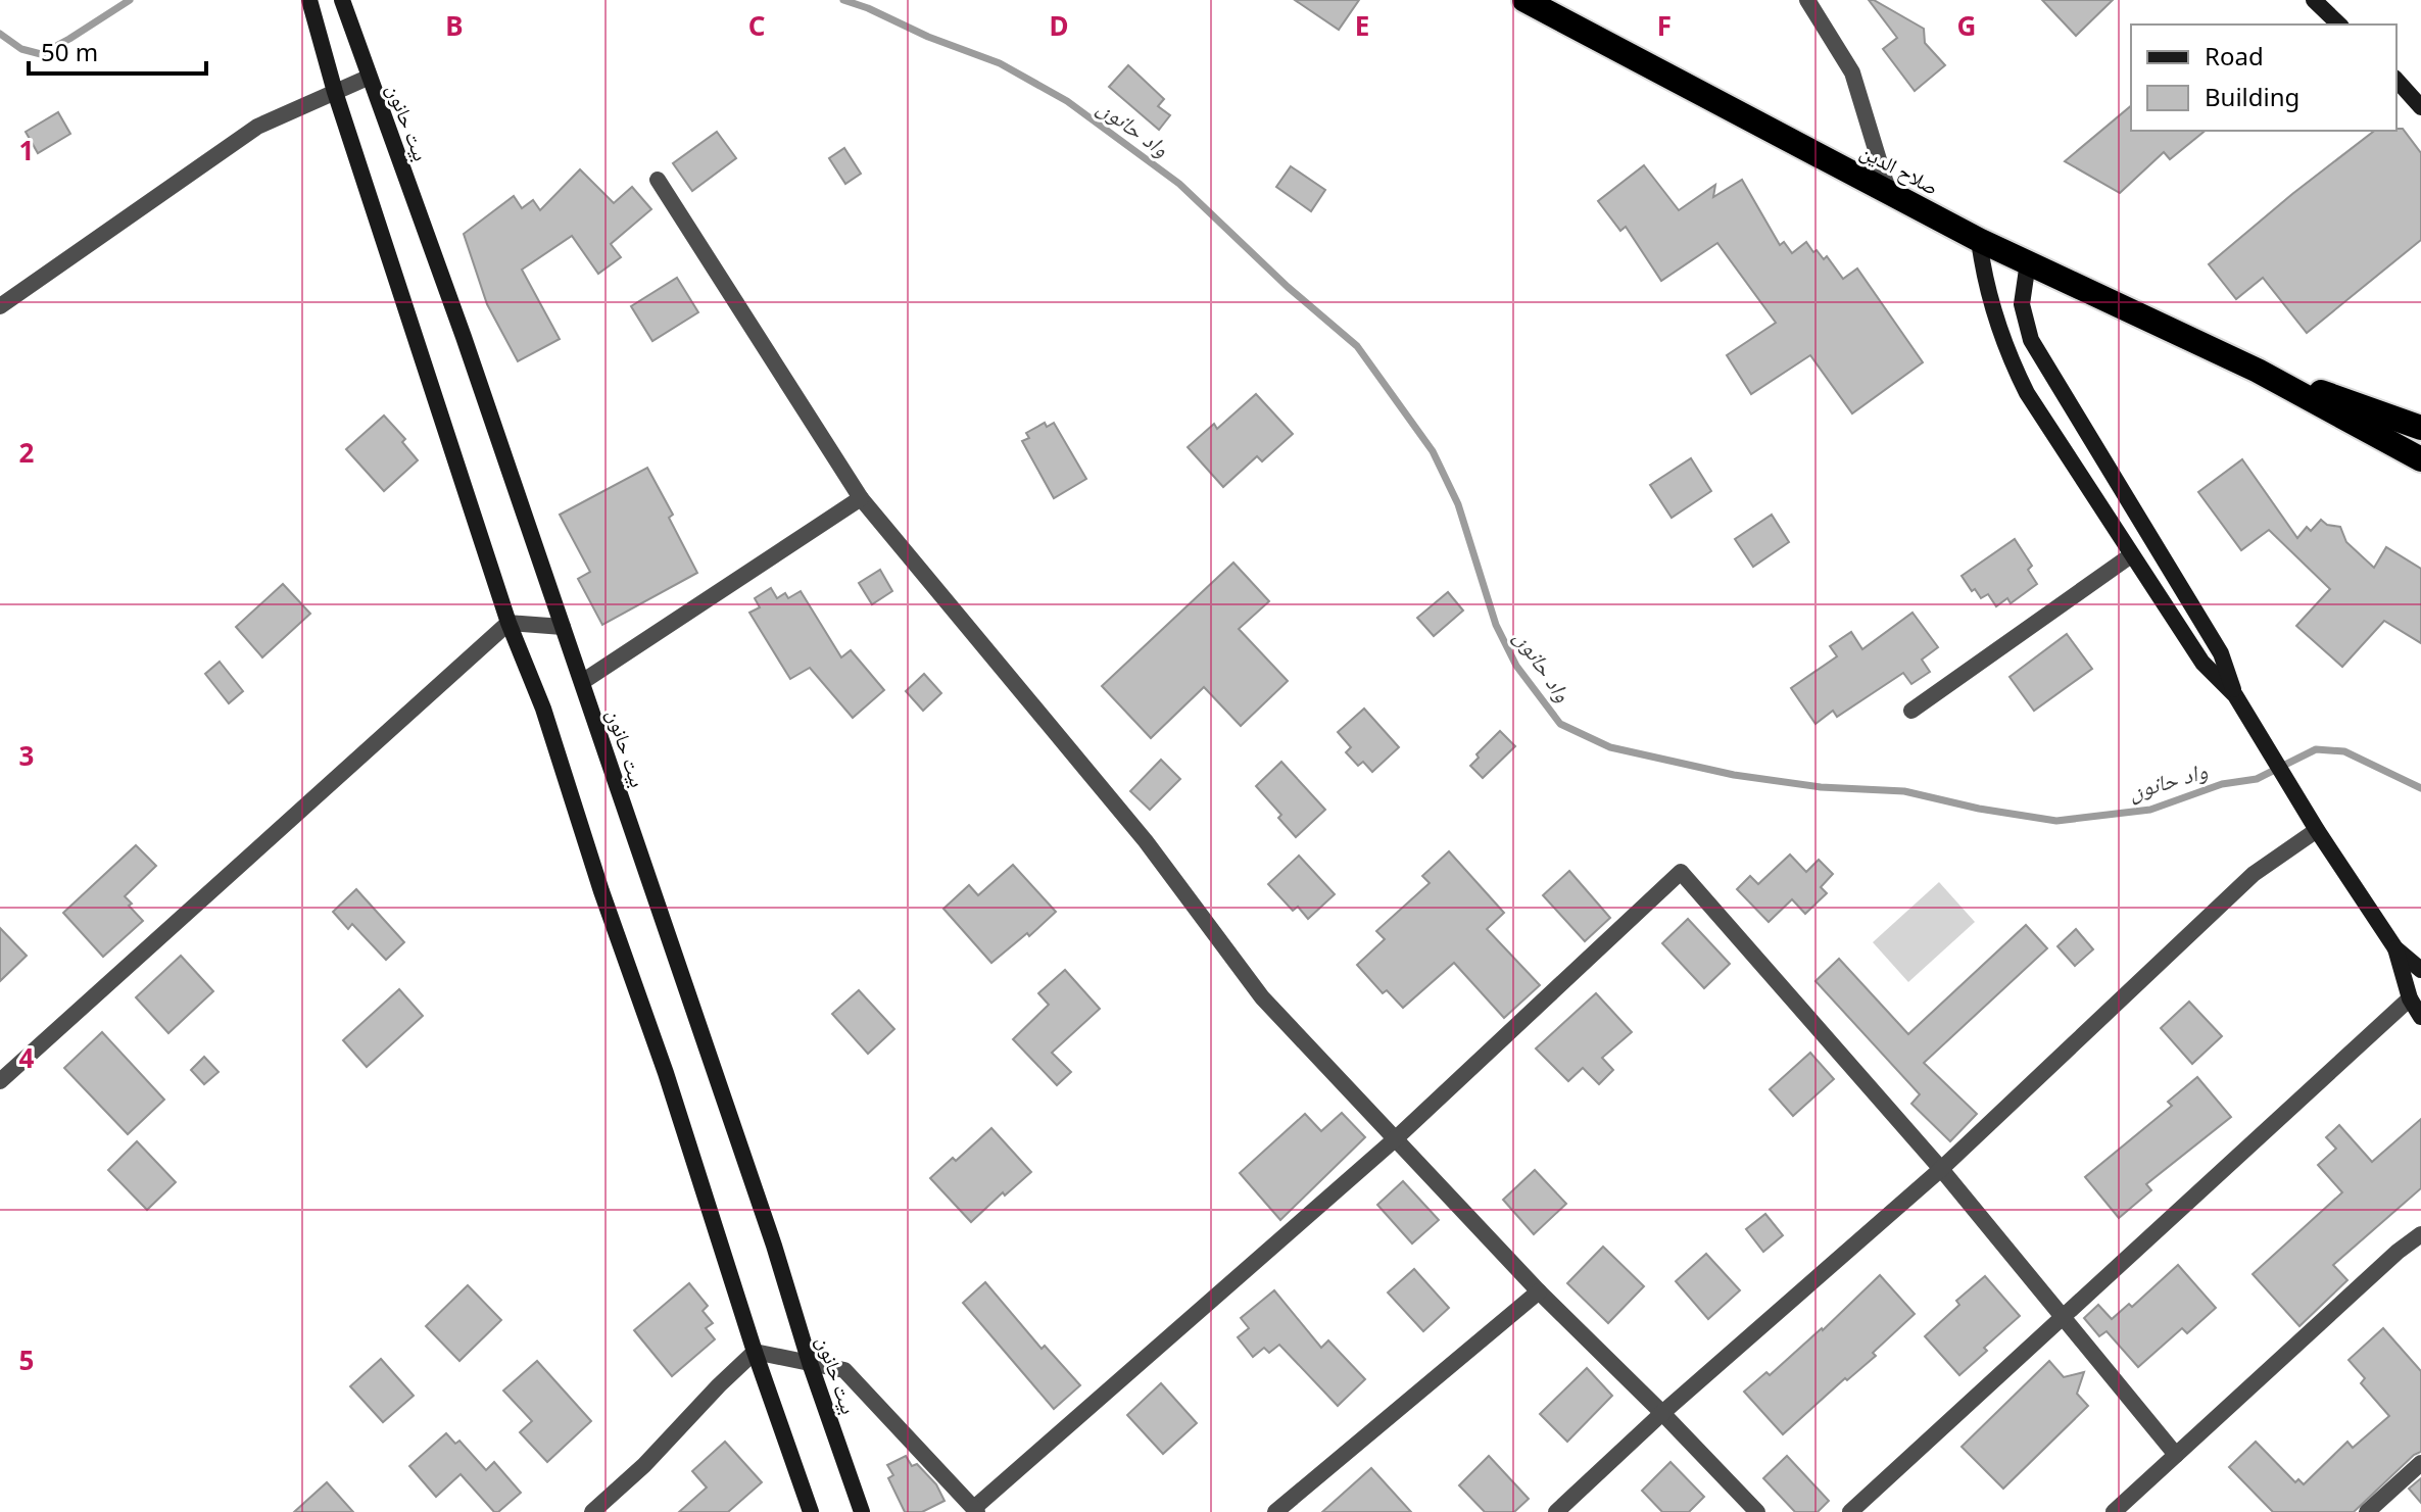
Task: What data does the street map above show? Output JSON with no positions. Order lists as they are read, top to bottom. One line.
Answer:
{"streets":{"highway":["صلاح الدين"],"main road":["بيت حانون"]},"water":["واد حانون"],"legend":["Road","Building"],"scale_bar":"50 m","grid":{"columns":["B","C","D","E","F","G"],"rows":["1","2","3","4","5"]}}
